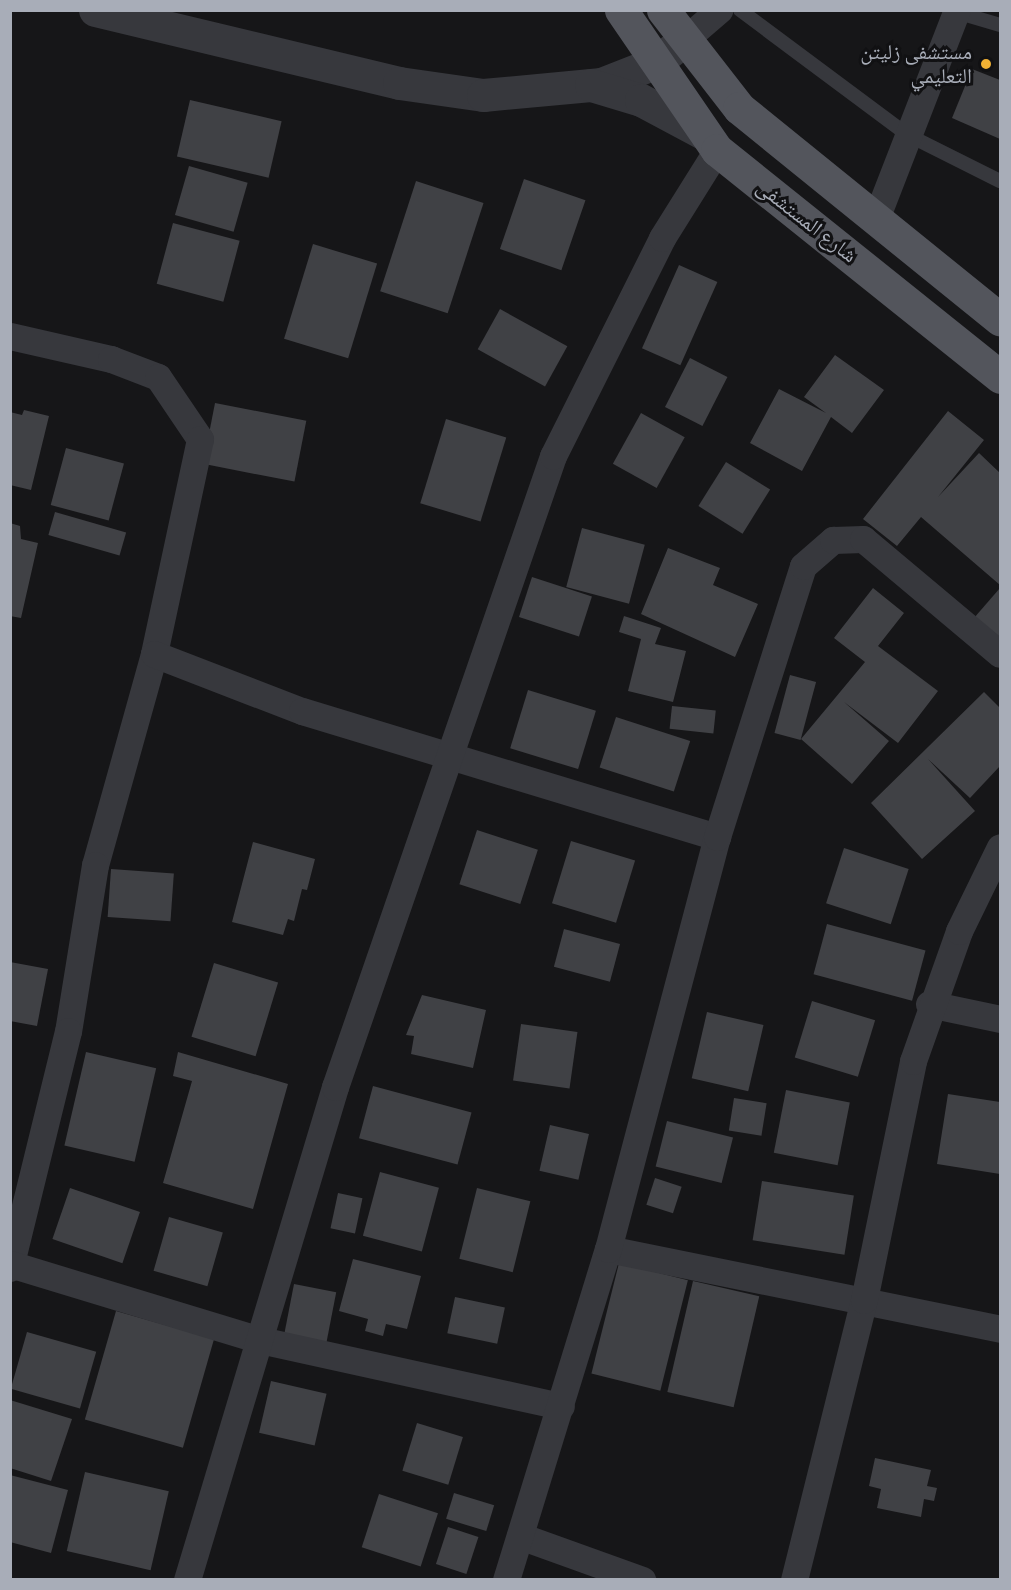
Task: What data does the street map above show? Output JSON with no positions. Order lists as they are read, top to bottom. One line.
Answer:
{"streets":{"main road":["شارع المستشفى"]},"places":["مستشفى زليتن التعليمي"]}
